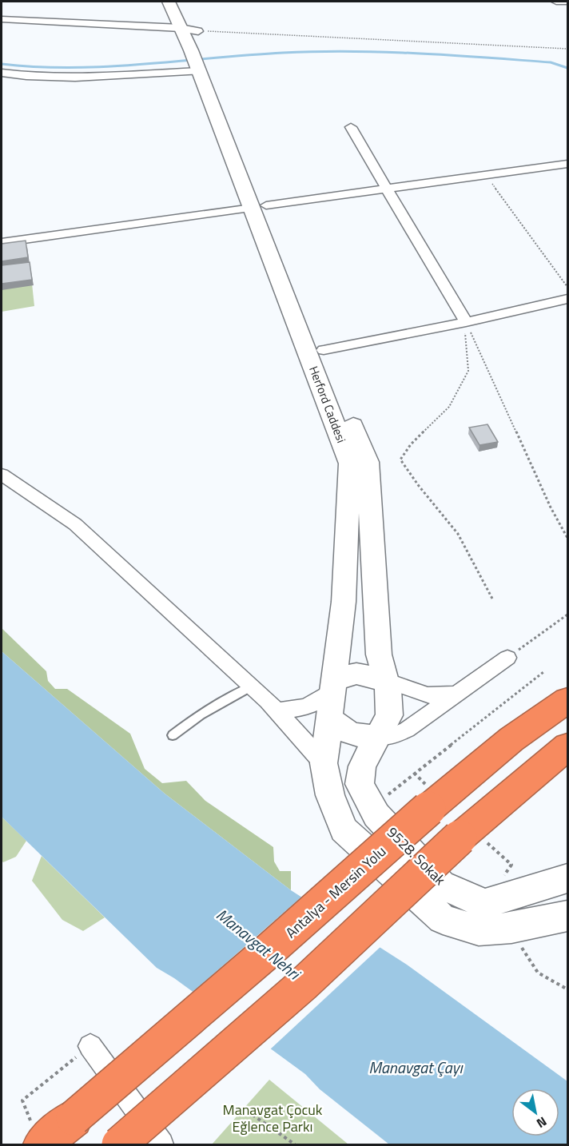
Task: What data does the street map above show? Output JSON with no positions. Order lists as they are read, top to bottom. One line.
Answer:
{"streets":{"highway":["Antalya - Mersin Yolu"],"main road":["Herford Caddesi","9528. Sokak"]},"crossings":[["Herford Caddesi","9528. Sokak"]],"water":["Manavgat Nehri","Manavgat Çayı"],"parks":["Manavgat Çocuk Eğlence Parkı"],"north":"bottom right"}
